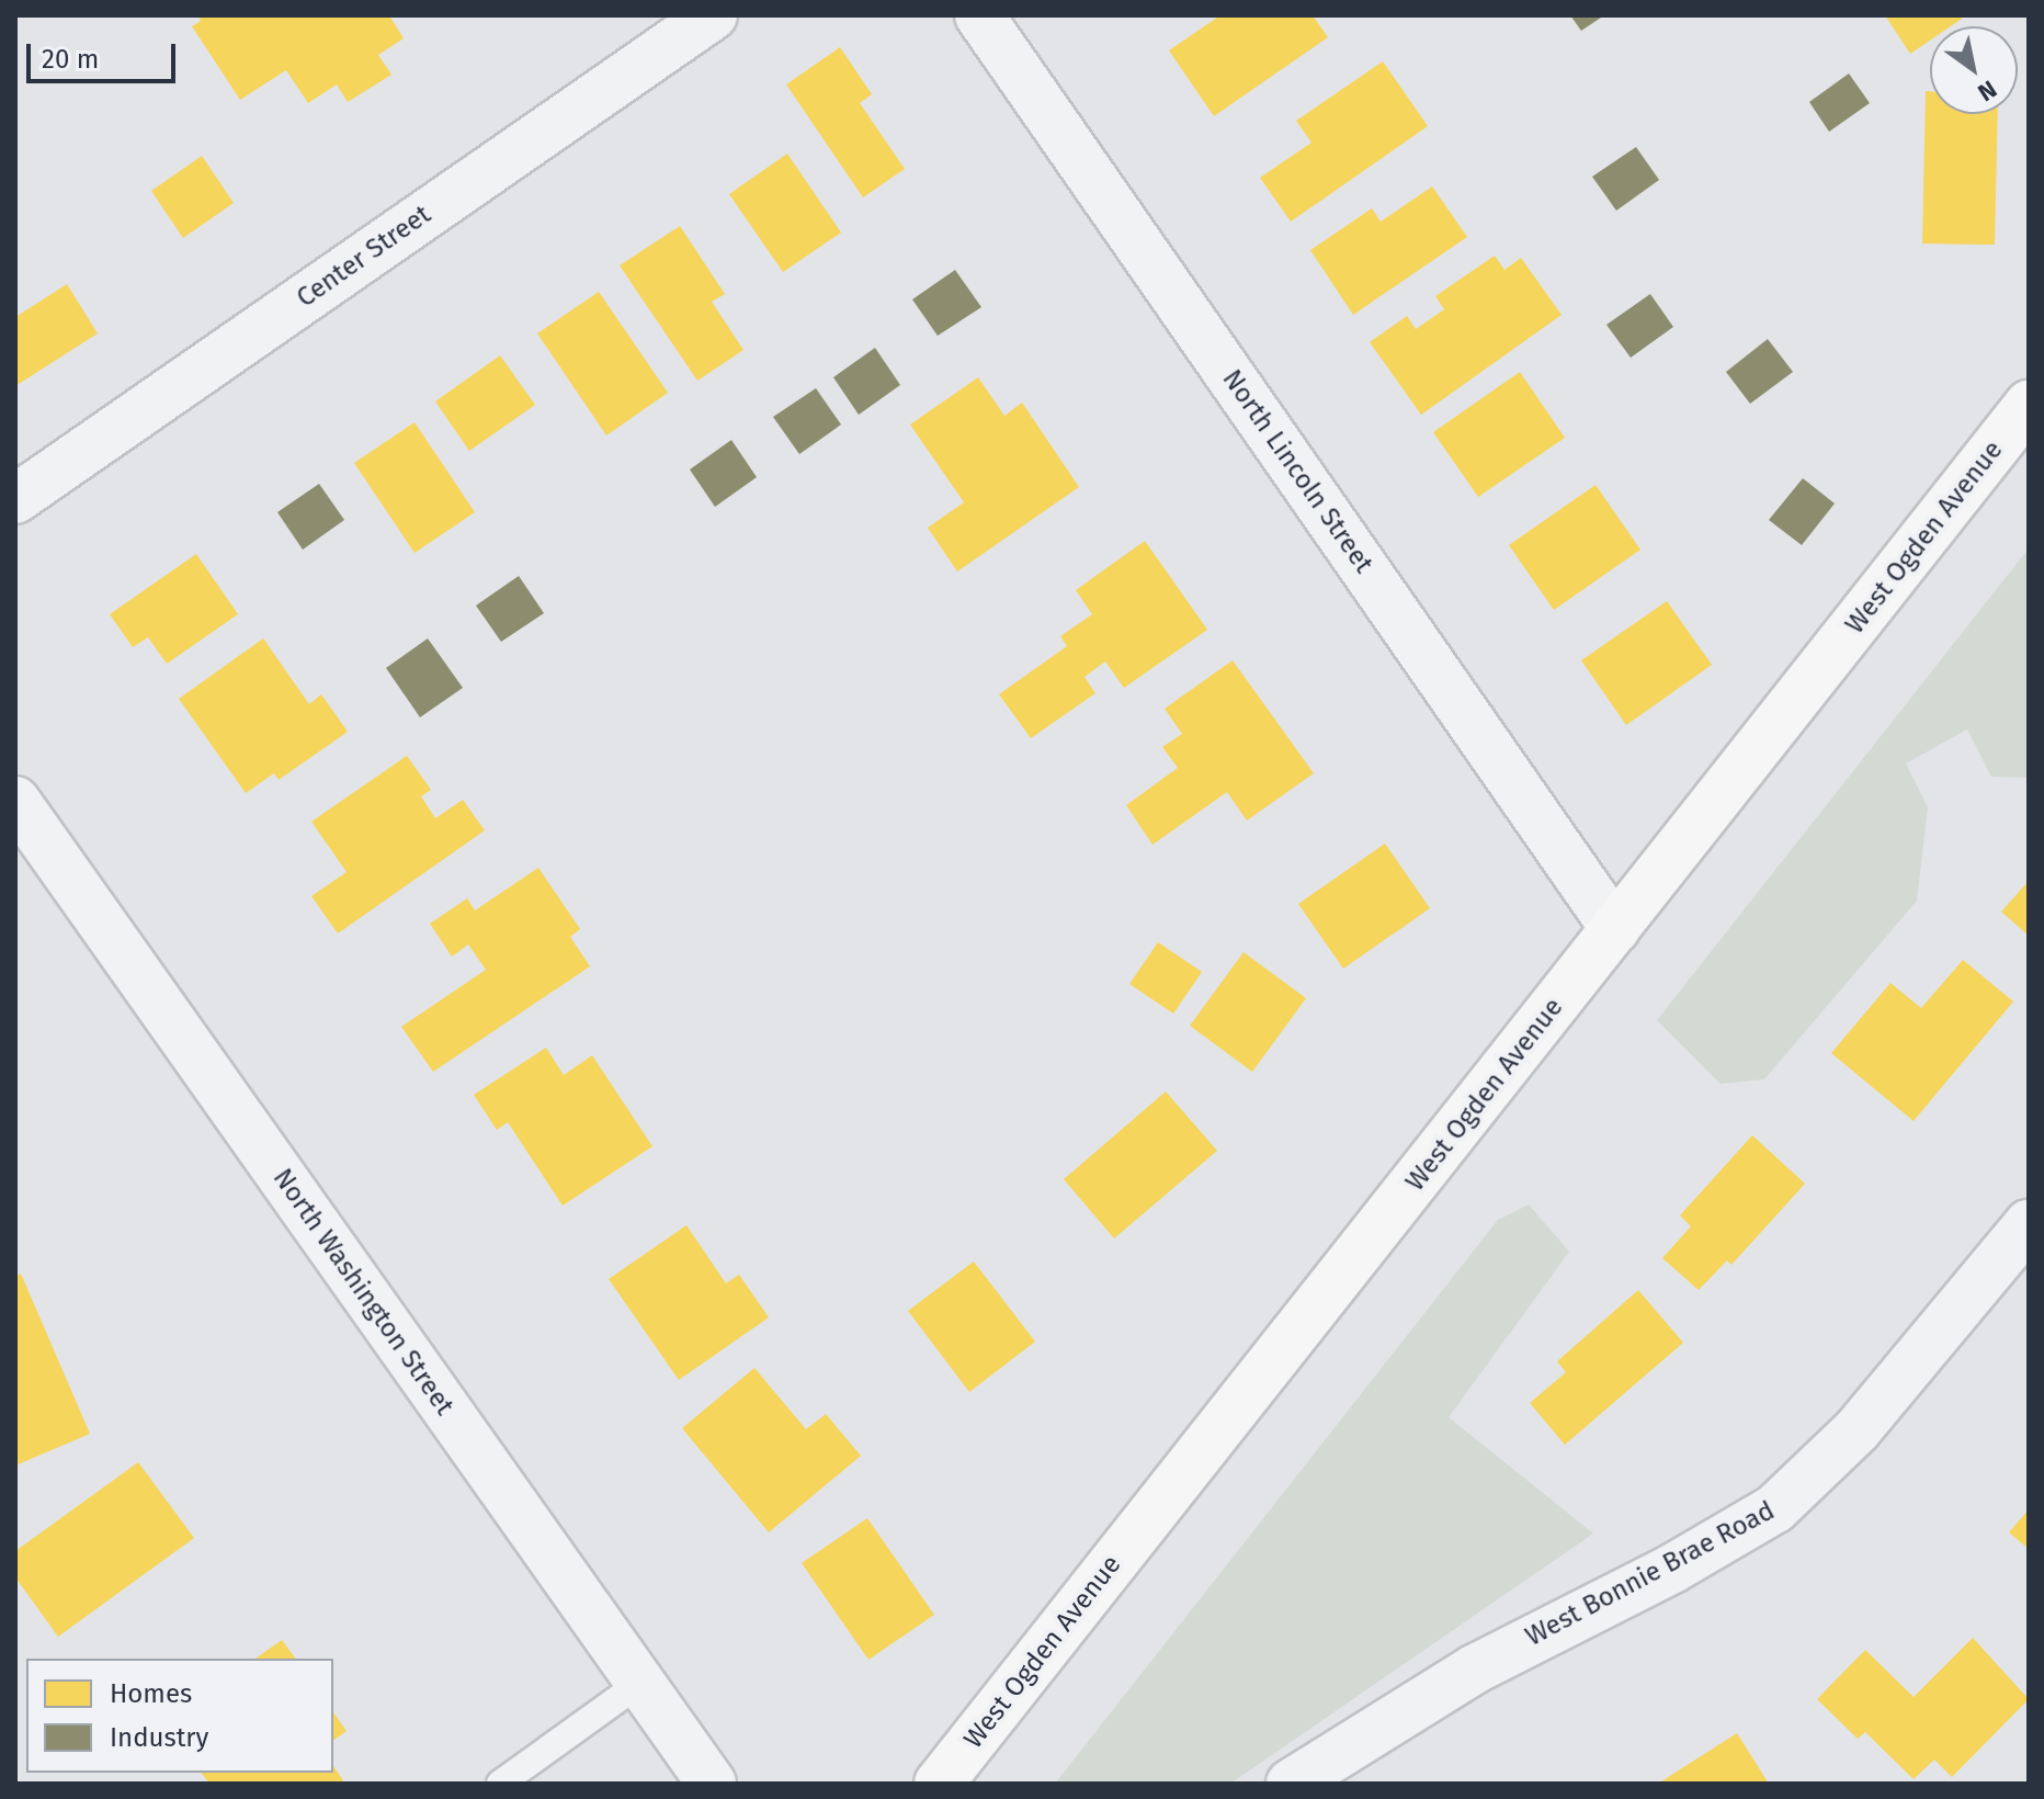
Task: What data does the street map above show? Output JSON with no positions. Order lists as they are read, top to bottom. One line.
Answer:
{"streets":{"main road":["West Ogden Avenue"],"street":["Center Street","North Lincoln Street","North Washington Street","West Bonnie Brae Road"]},"crossings":[["North Lincoln Street","West Ogden Avenue"]],"legend":["Homes","Industry"],"scale_bar":"20 m","north":"bottom right"}
